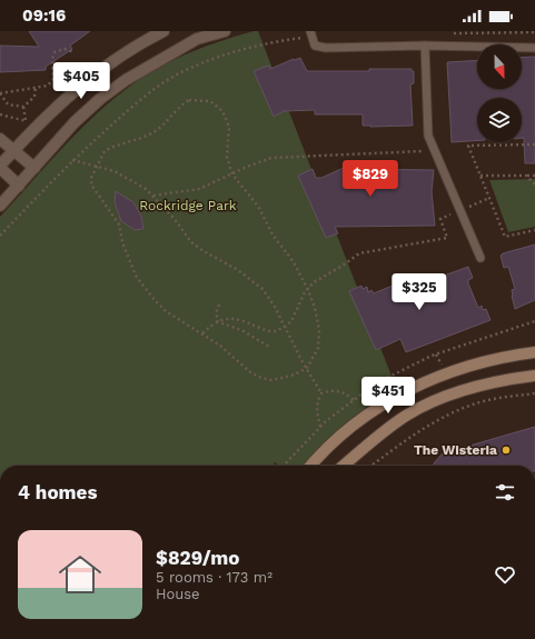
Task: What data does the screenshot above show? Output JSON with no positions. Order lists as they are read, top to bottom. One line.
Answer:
{"parks":["Rockridge Park"],"places":["The Wisteria"],"north":"bottom","page":{"status":"09:16","price":["$405","$829","$325","$451"],"heading":"4 homes","list":[{"name":"$829/mo","note":"5 rooms · 173 m² · House"}]}}
